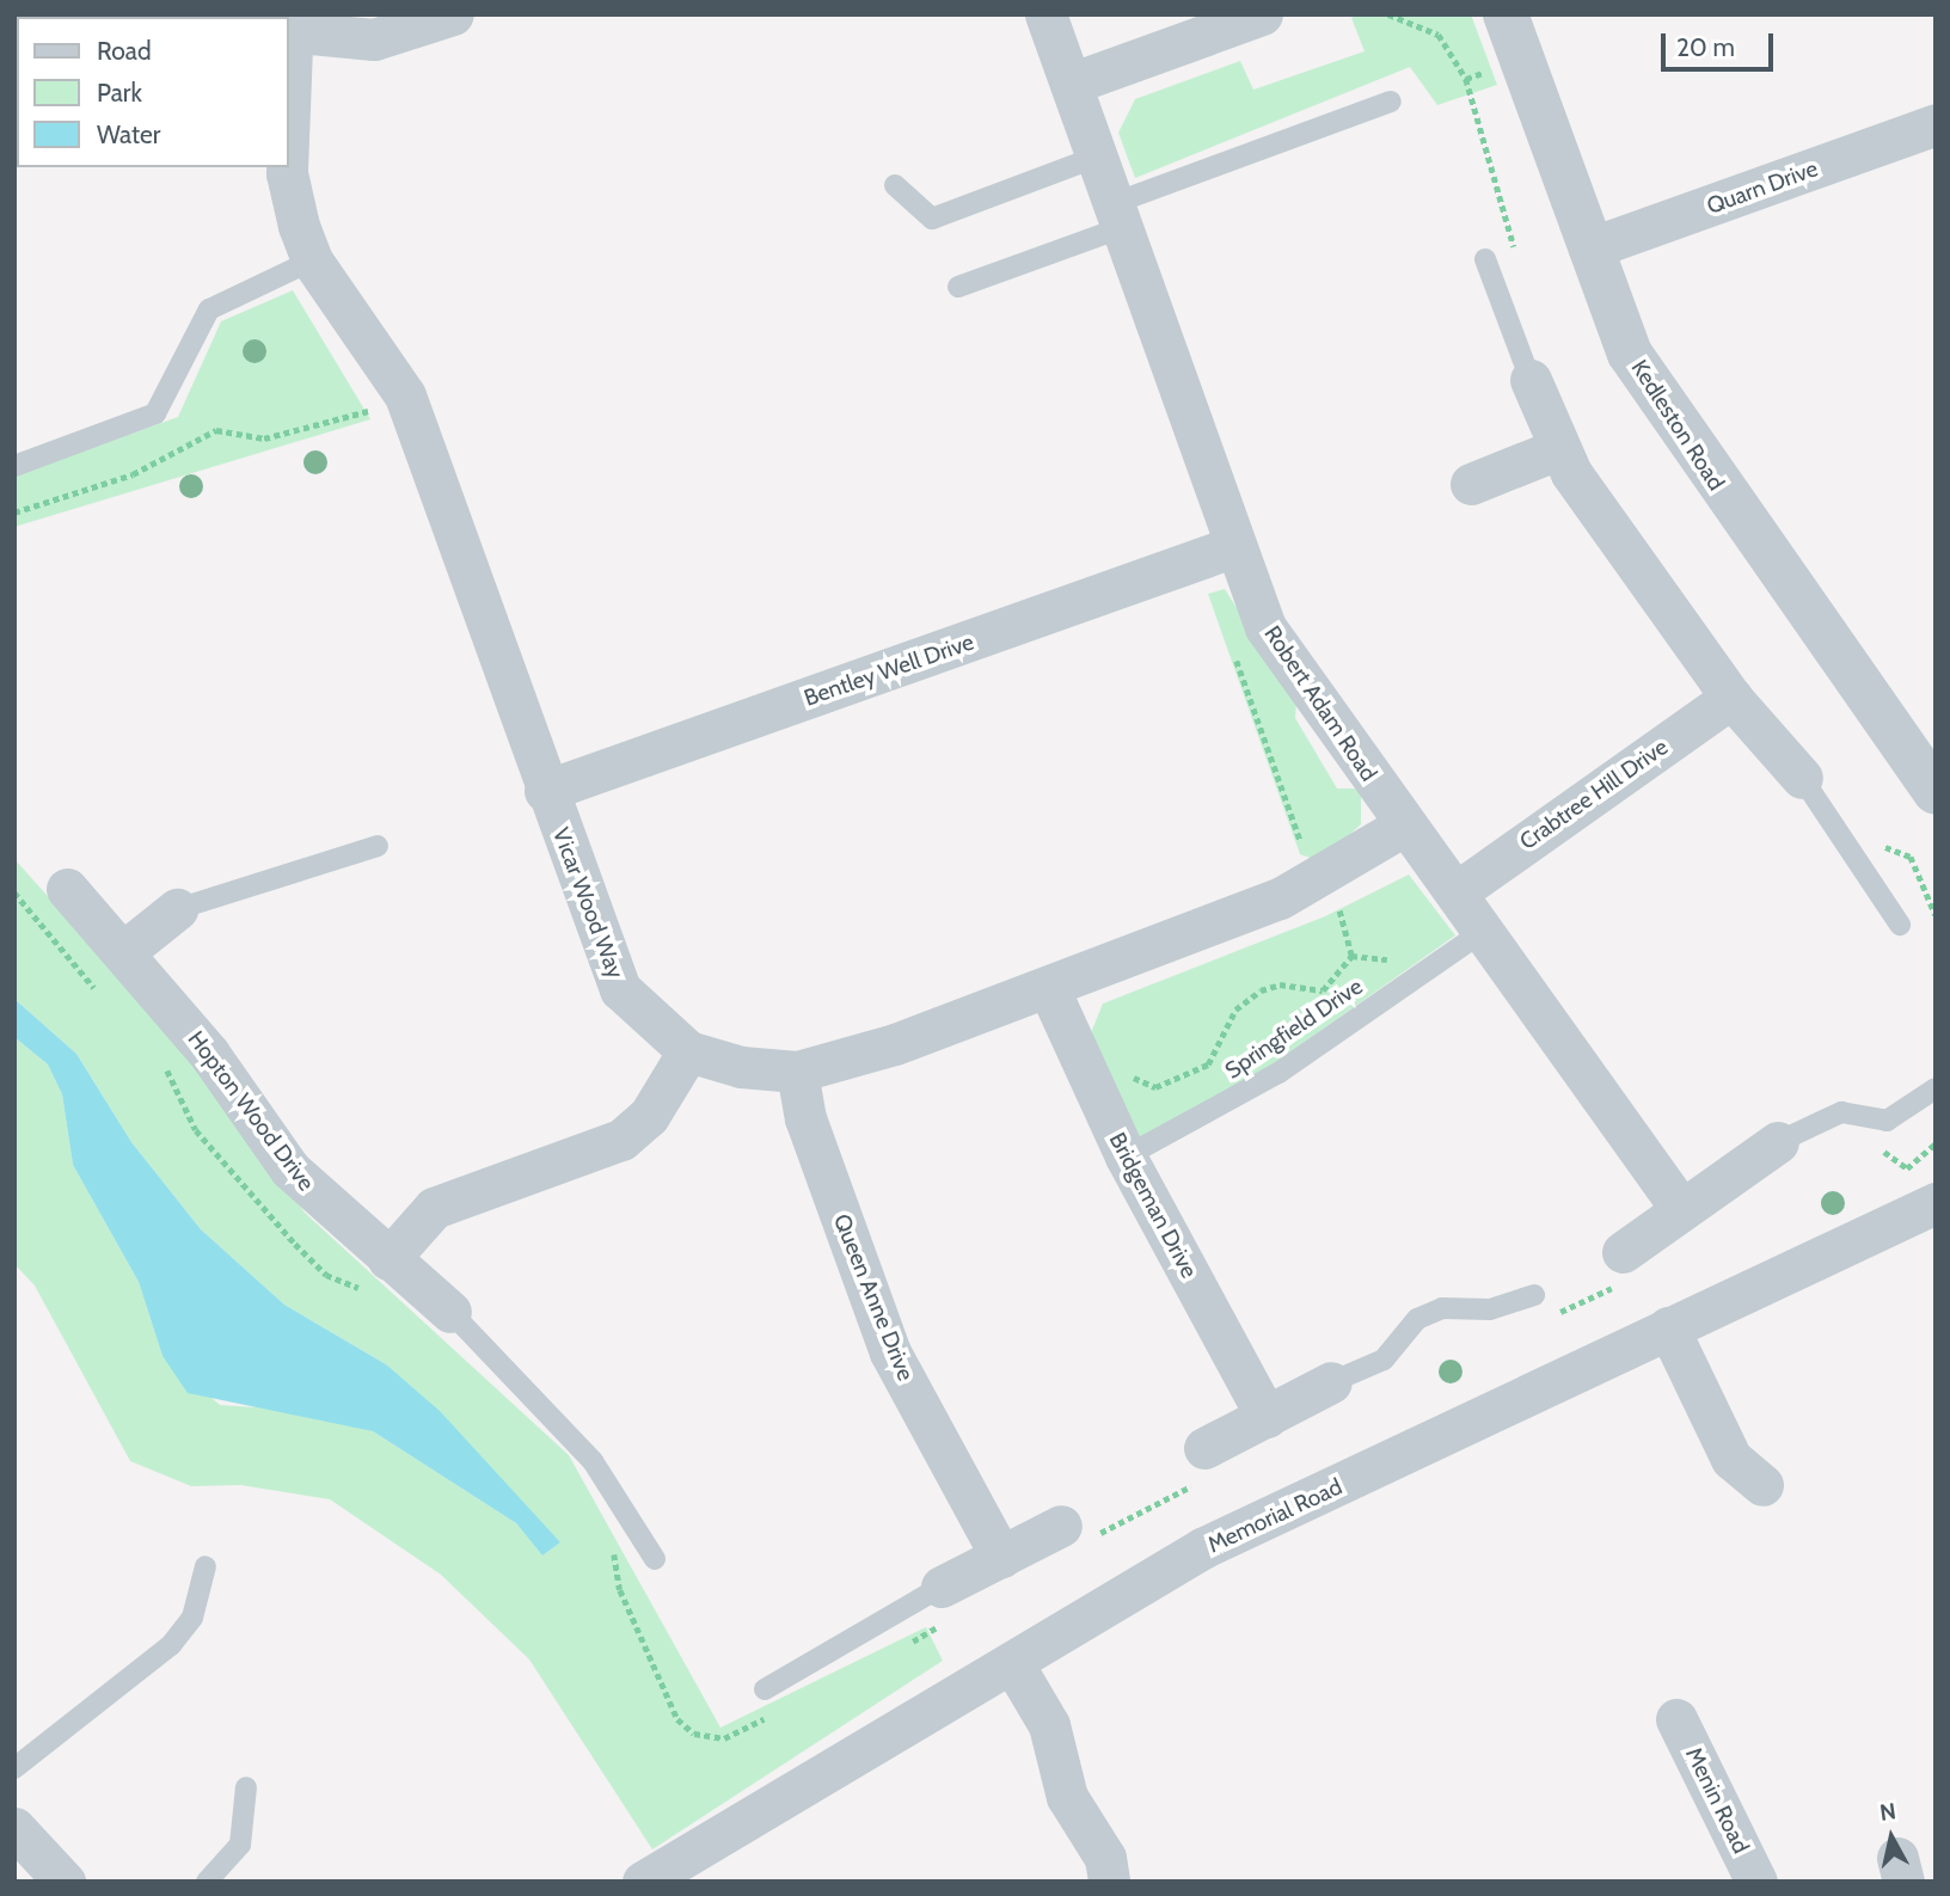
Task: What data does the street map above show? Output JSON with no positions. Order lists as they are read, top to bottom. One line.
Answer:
{"streets":{"street":["Quarn Drive","Kedleston Road","Bentley Well Drive","Robert Adam Road","Crabtree Hill Drive","Vicar Wood Way","Hopton Wood Drive","Bridgeman Drive","Queen Anne Drive","Memorial Road","Menin Road"],"lane":["Springfield Drive"]},"crossings":[["Quarn Drive","Kedleston Road"],["Bentley Well Drive","Robert Adam Road"],["Bentley Well Drive","Vicar Wood Way"],["Robert Adam Road","Crabtree Hill Drive"],["Robert Adam Road","Vicar Wood Way"],["Robert Adam Road","Springfield Drive"],["Vicar Wood Way","Bridgeman Drive"],["Vicar Wood Way","Queen Anne Drive"],["Springfield Drive","Bridgeman Drive"]],"legend":["Road","Park","Water"],"scale_bar":"20 m","north":"top"}
